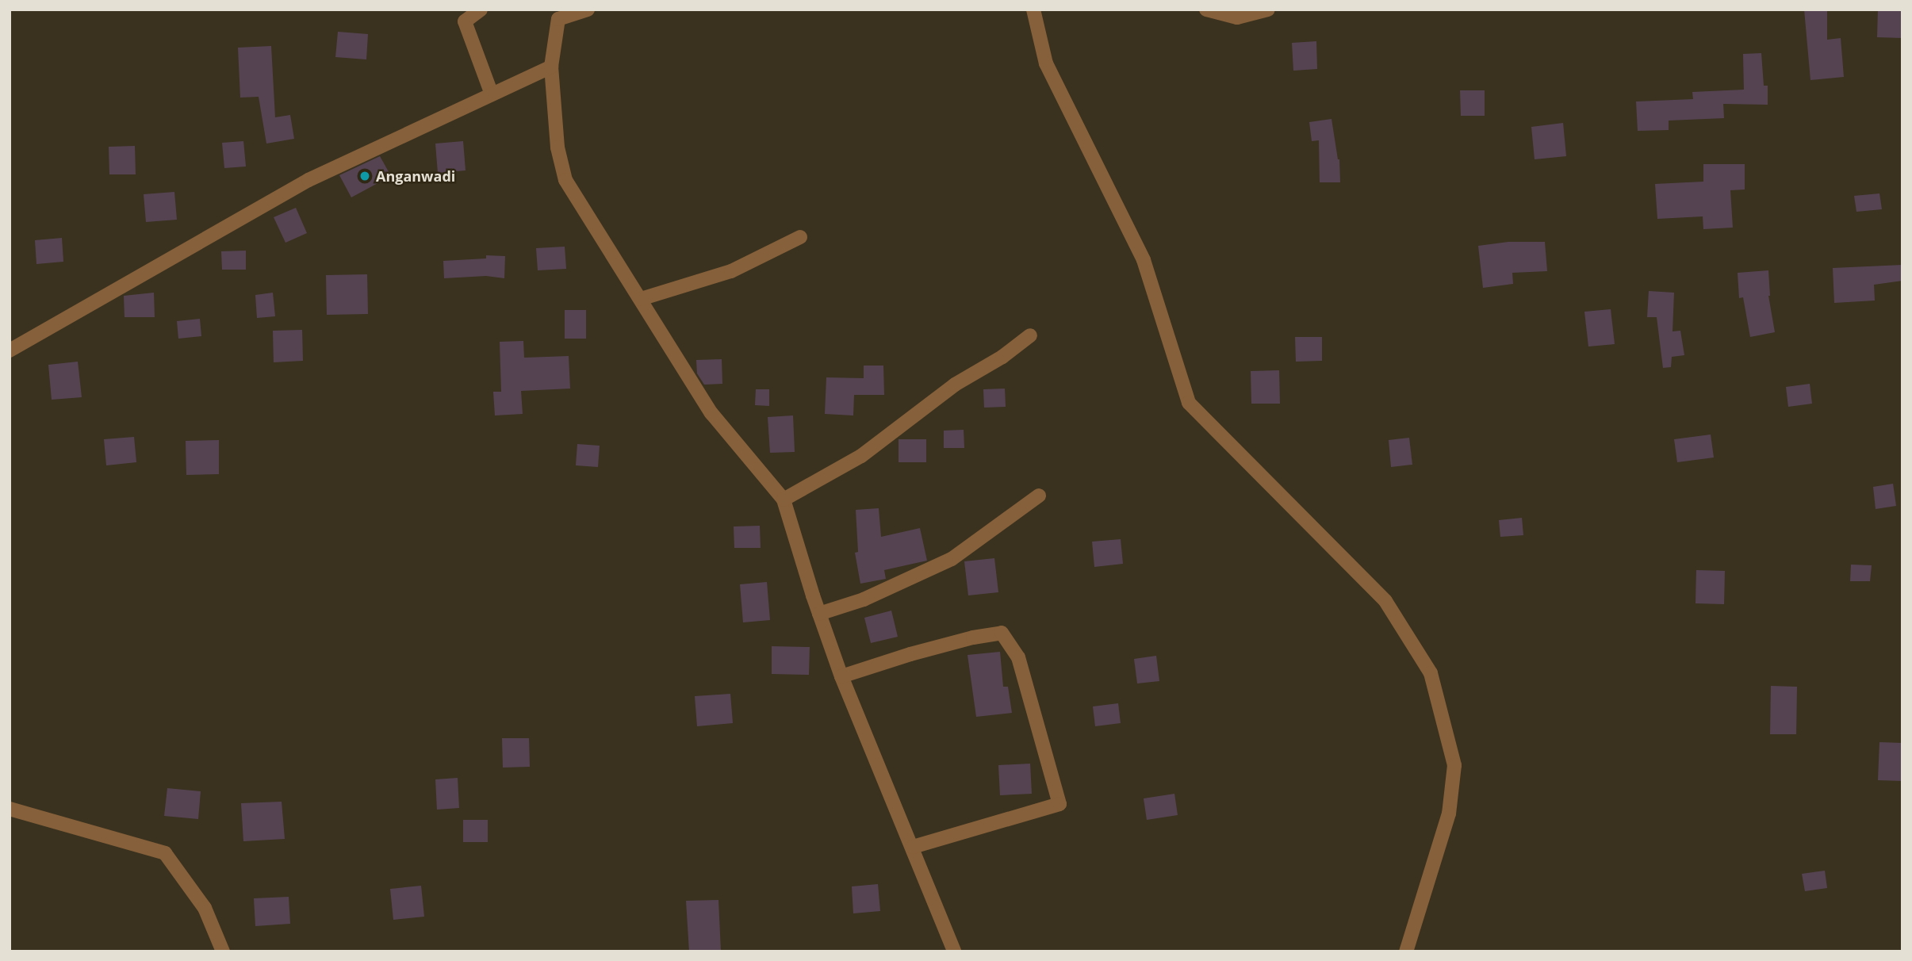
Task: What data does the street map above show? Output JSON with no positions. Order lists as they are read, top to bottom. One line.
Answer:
{"places":["Anganwadi"]}
